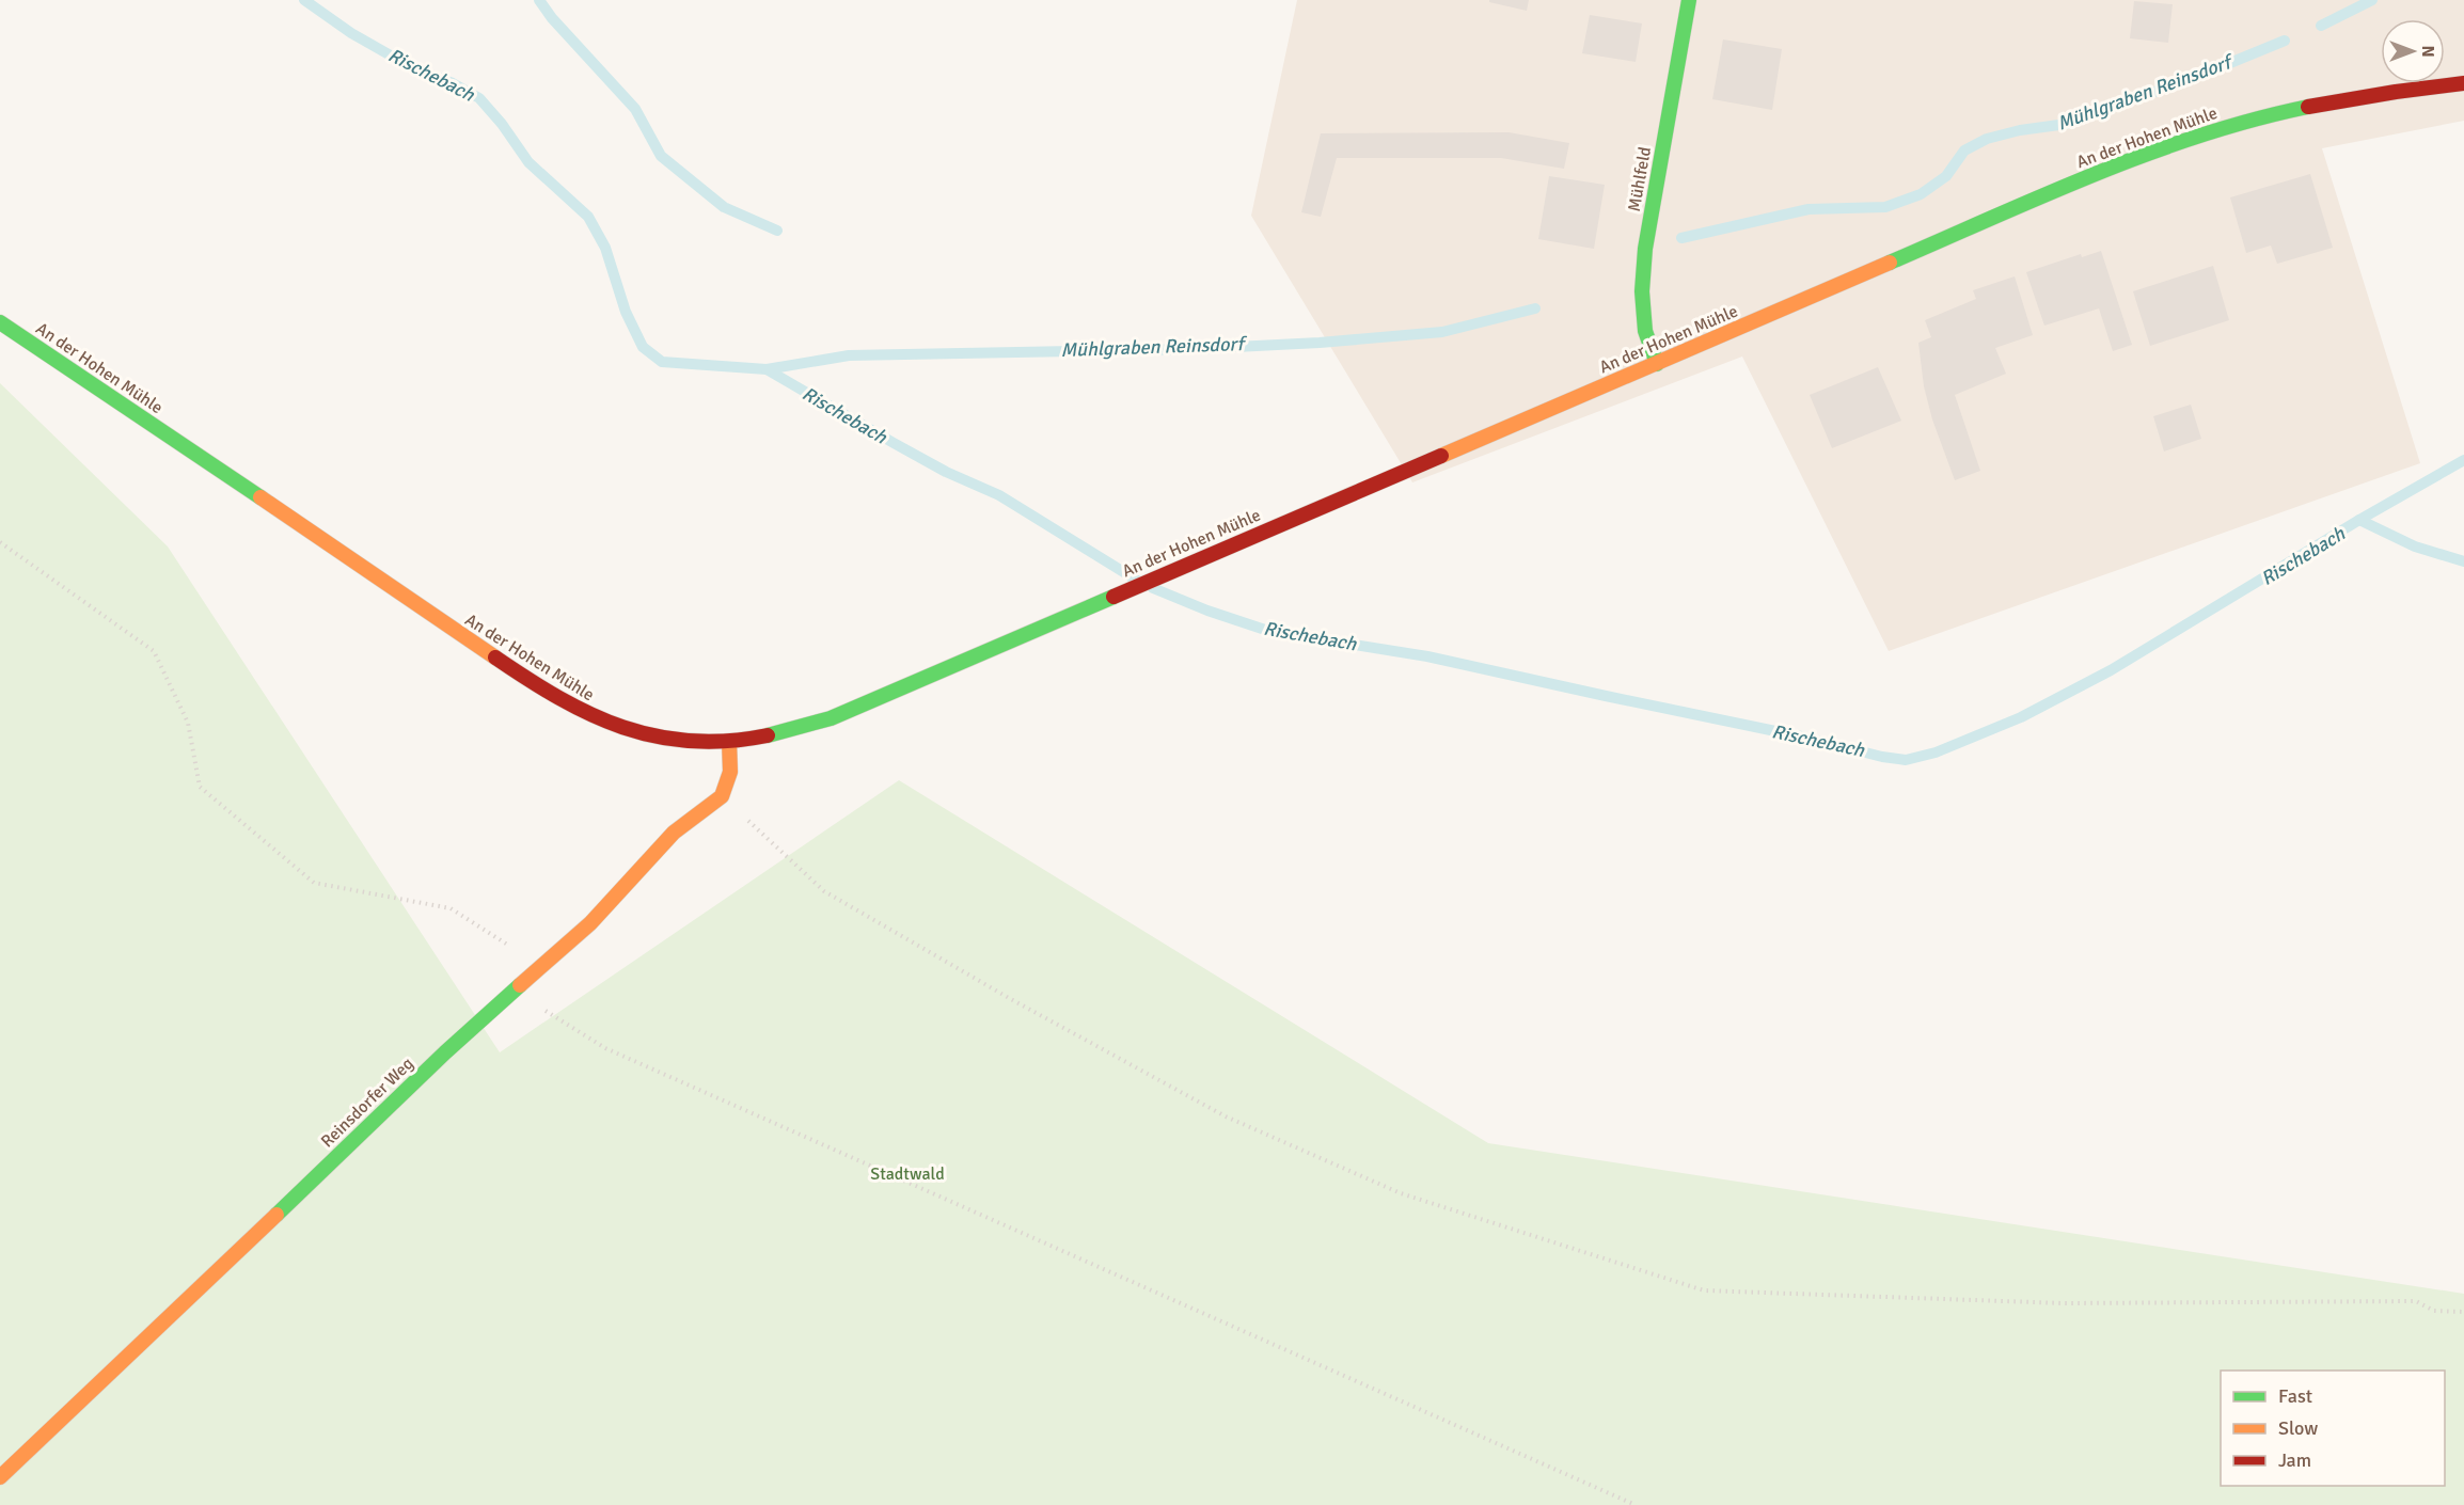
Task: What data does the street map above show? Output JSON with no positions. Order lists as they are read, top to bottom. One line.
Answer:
{"streets":{"street":["An der Hohen Mühle","Mühlfeld","Reinsdorfer Weg"]},"crossings":[["An der Hohen Mühle","Mühlfeld"]],"water":["Rischebach","Mühlgraben Reinsdorf"],"parks":["Stadtwald"],"legend":["Fast","Slow","Jam"],"north":"right"}
